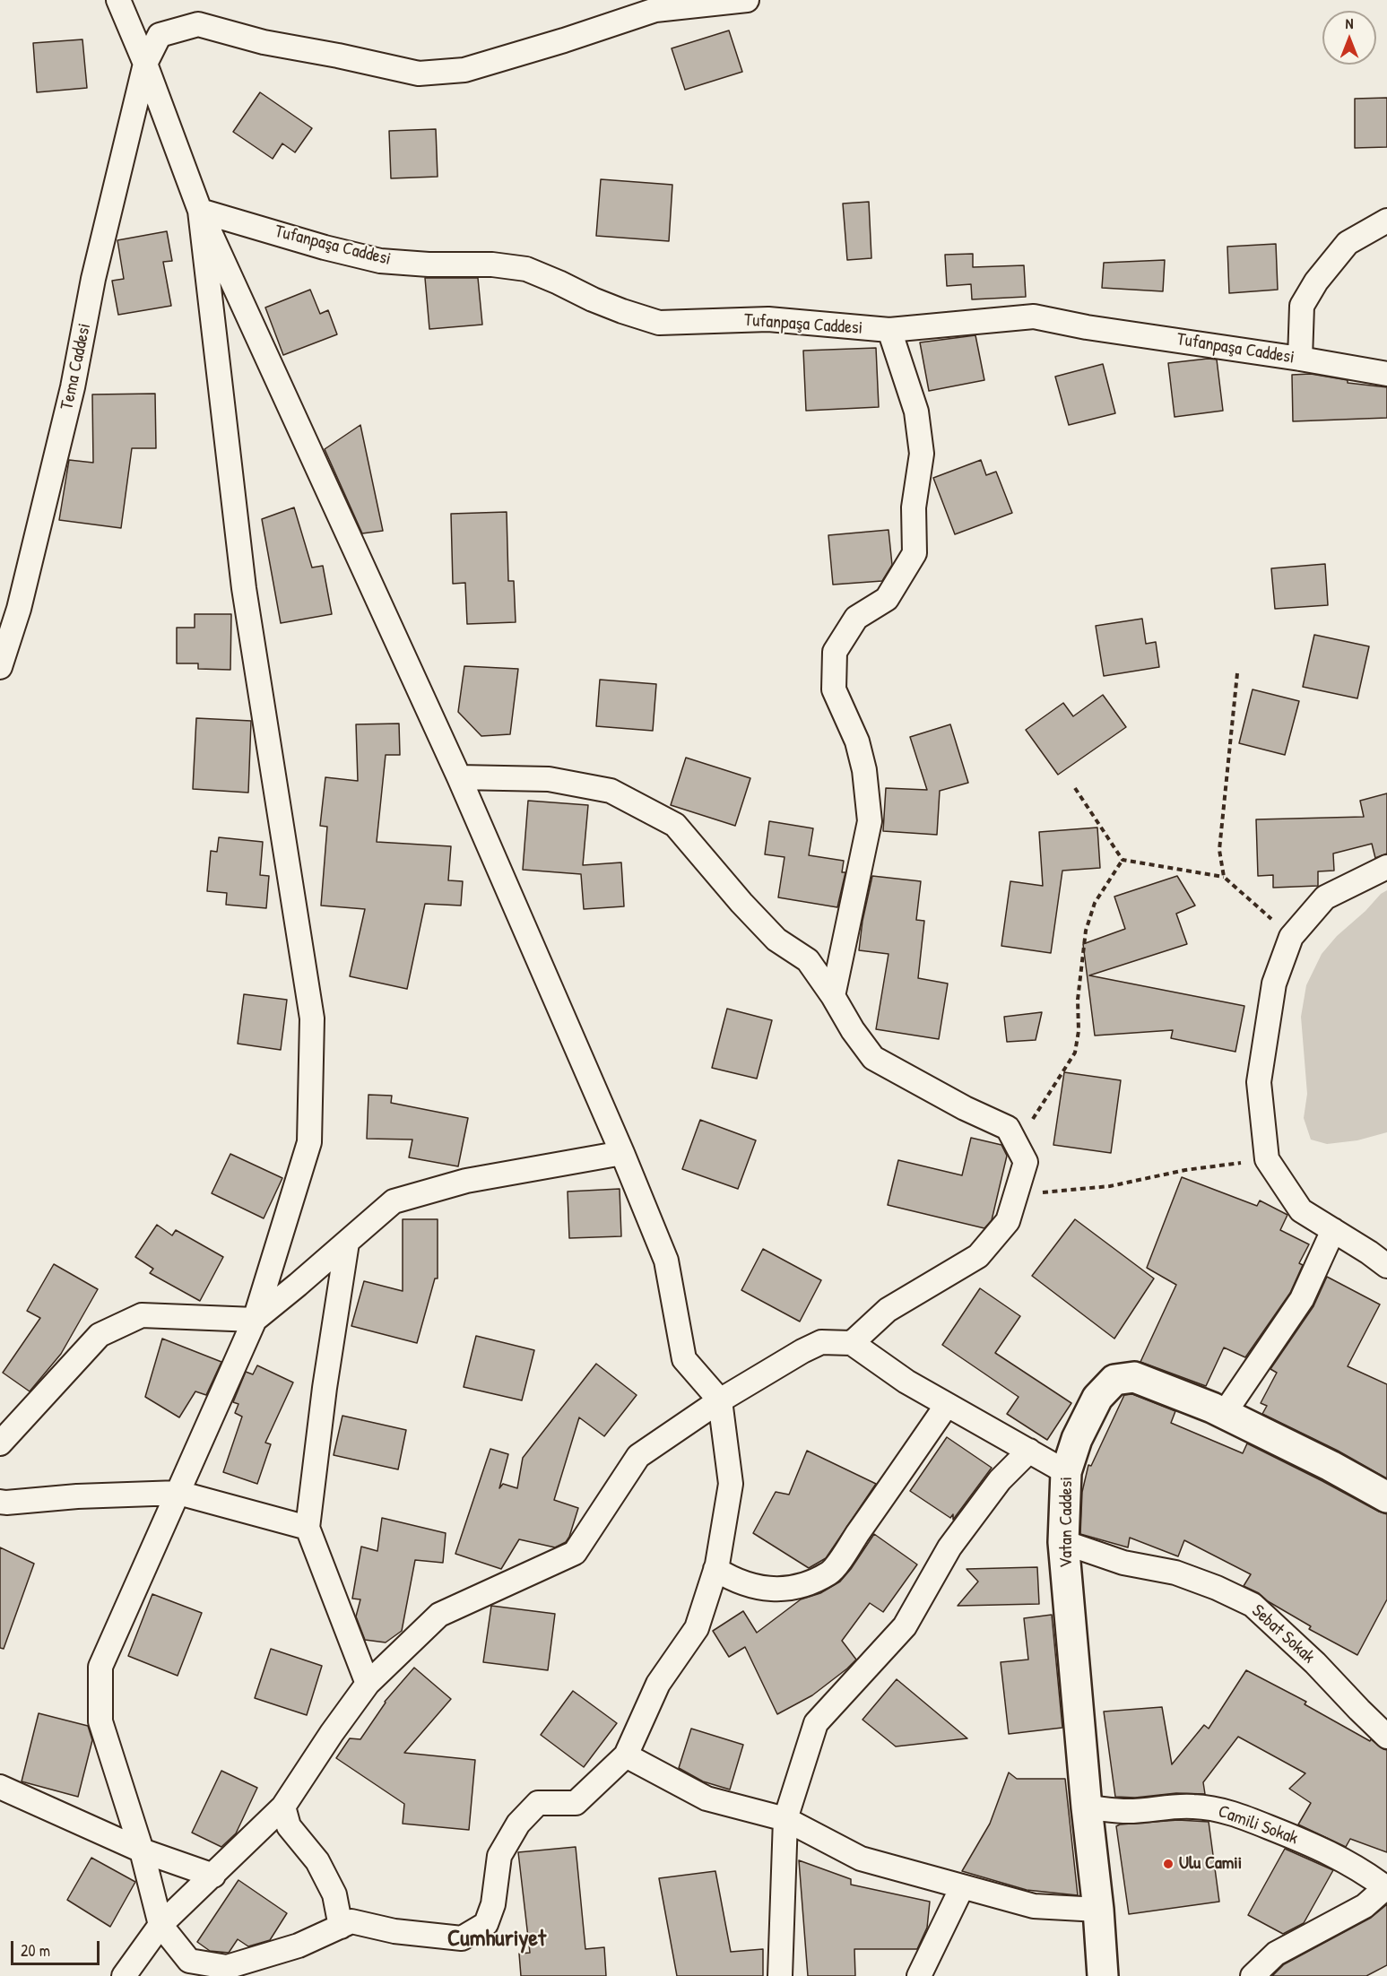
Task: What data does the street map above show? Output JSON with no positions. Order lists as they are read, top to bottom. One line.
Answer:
{"streets":{"street":["Tufanpaşa Caddesi","Tema Caddesi","Vatan Caddesi","Sebat Sokak","Camili Sokak"]},"crossings":[["Vatan Caddesi","Sebat Sokak"],["Vatan Caddesi","Camili Sokak"]],"districts":["Cumhuriyet"],"places":["Ulu Camii"],"scale_bar":"20 m","north":"top"}
